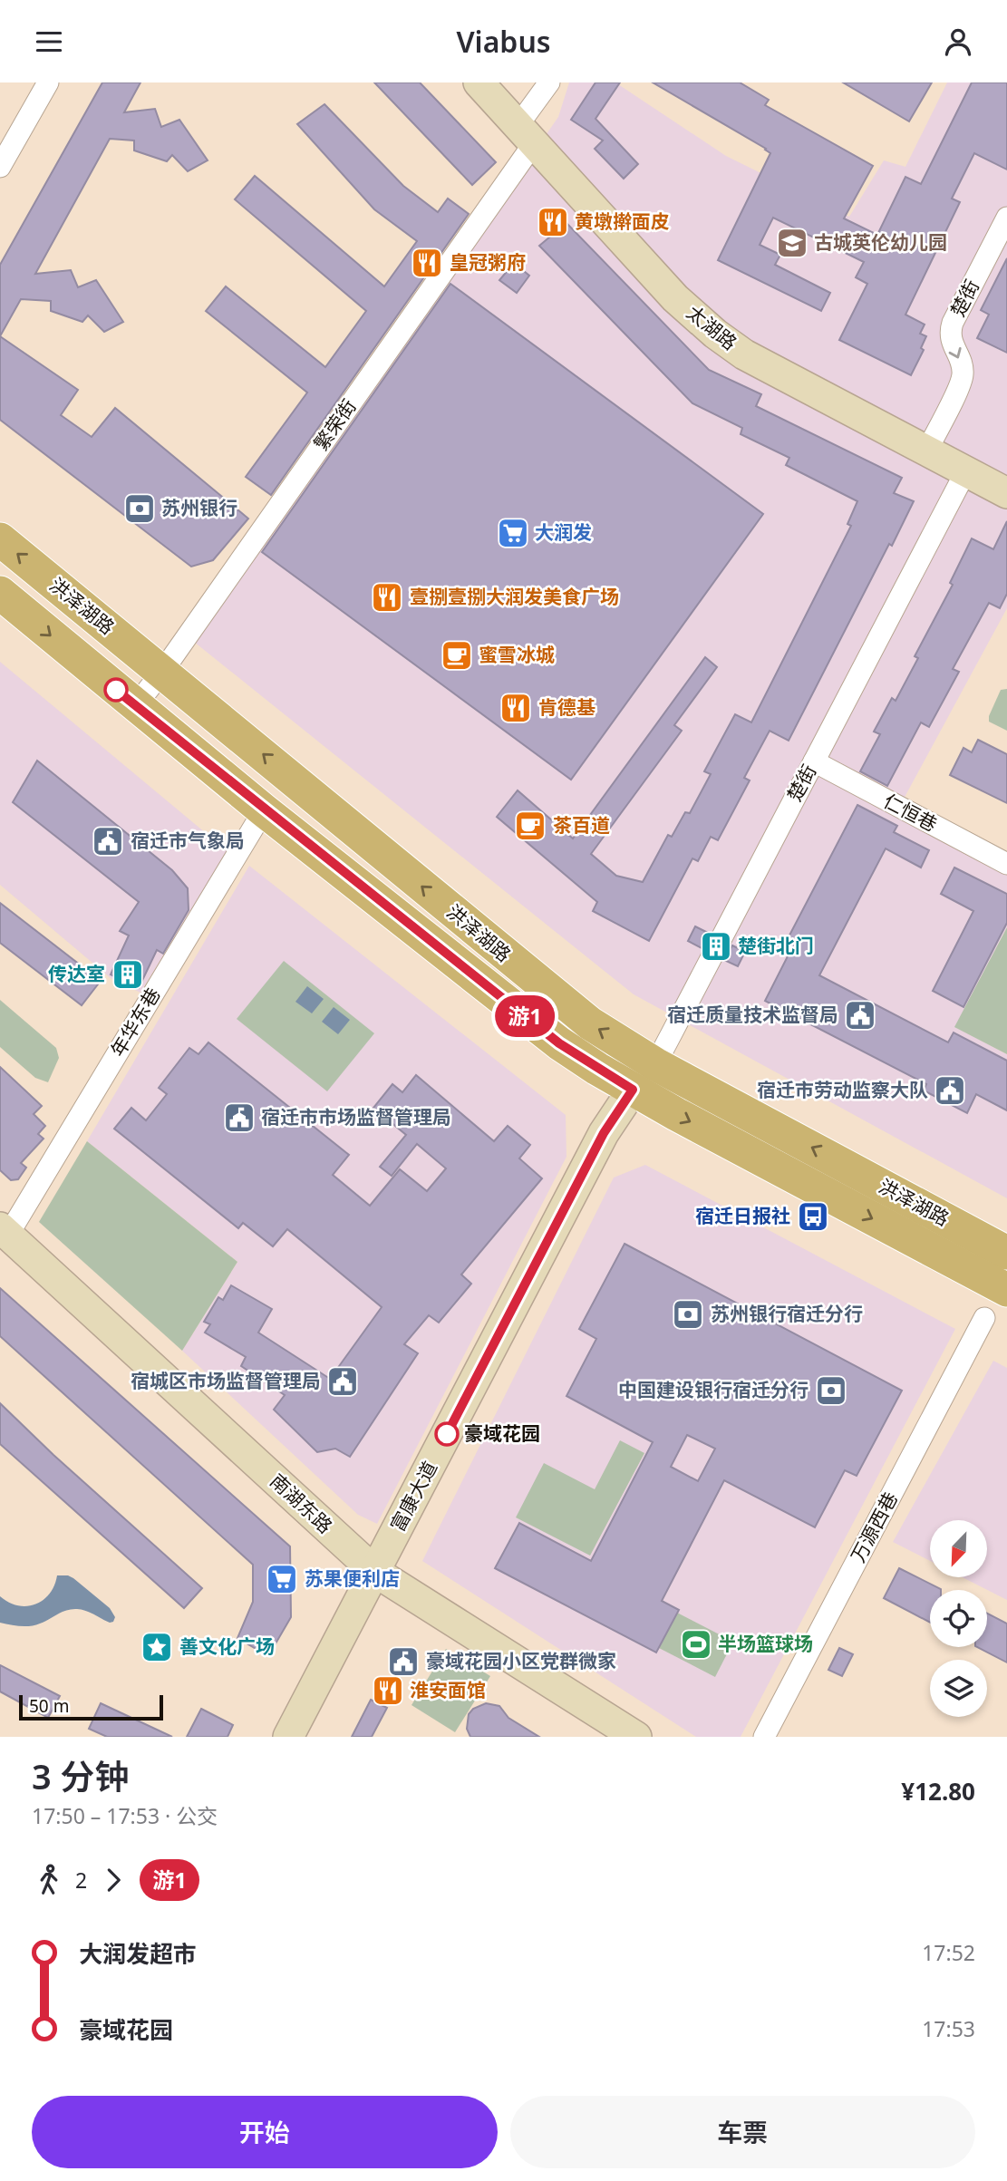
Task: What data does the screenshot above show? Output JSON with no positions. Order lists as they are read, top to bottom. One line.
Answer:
{"streets":{"main road":["洪泽湖路"],"street":["楚街","太湖路","繁荣街","仁恒巷","年华东巷","富康大道","南湖东路","万源西巷"]},"crossings":[["楚街","太湖路"],["楚街","洪泽湖路"],["楚街","仁恒巷"],["楚街","富康大道"],["太湖路","繁荣街"],["繁荣街","洪泽湖路"],["洪泽湖路","年华东巷"],["洪泽湖路","富康大道"],["年华东巷","南湖东路"],["富康大道","南湖东路"]],"places":{"restaurant":["黄墩擀面皮","皇冠粥府","壹捌壹捌大润发美食广场","肯德基","淮安面馆"],"school or university":["古城英伦幼儿园"],"bank":["苏州银行","苏州银行宿迁分行","中国建设银行宿迁分行"],"supermarket":["大润发","苏果便利店"],"cafe":["蜜雪冰城","茶百道"],"public building":["宿迁市气象局","宿迁质量技术监督局","宿迁市劳动监察大队","宿迁市市场监督管理局","宿城区市场监督管理局","豪域花园小区党群微家"],"building":["楚街北门","传达室"],"bus stop":["宿迁日报社"],"other":["豪域花园"],"sports":["半场篮球场"],"place":["善文化广场"]},"lines":["bus line 游1"],"scale_bar":"50 m","north":"bottom left","page":{"header":"Viabus","on_map":"游1","scale":"50 m","heading":["3 分钟","17:50 – 17:53 · 公交","¥12.80"],"legs":["2","游1"],"list":[{"name":"大润发超市","value":"17:52"},{"name":"豪域花园","value":"17:53"}],"buttons":["开始","车票"]}}
